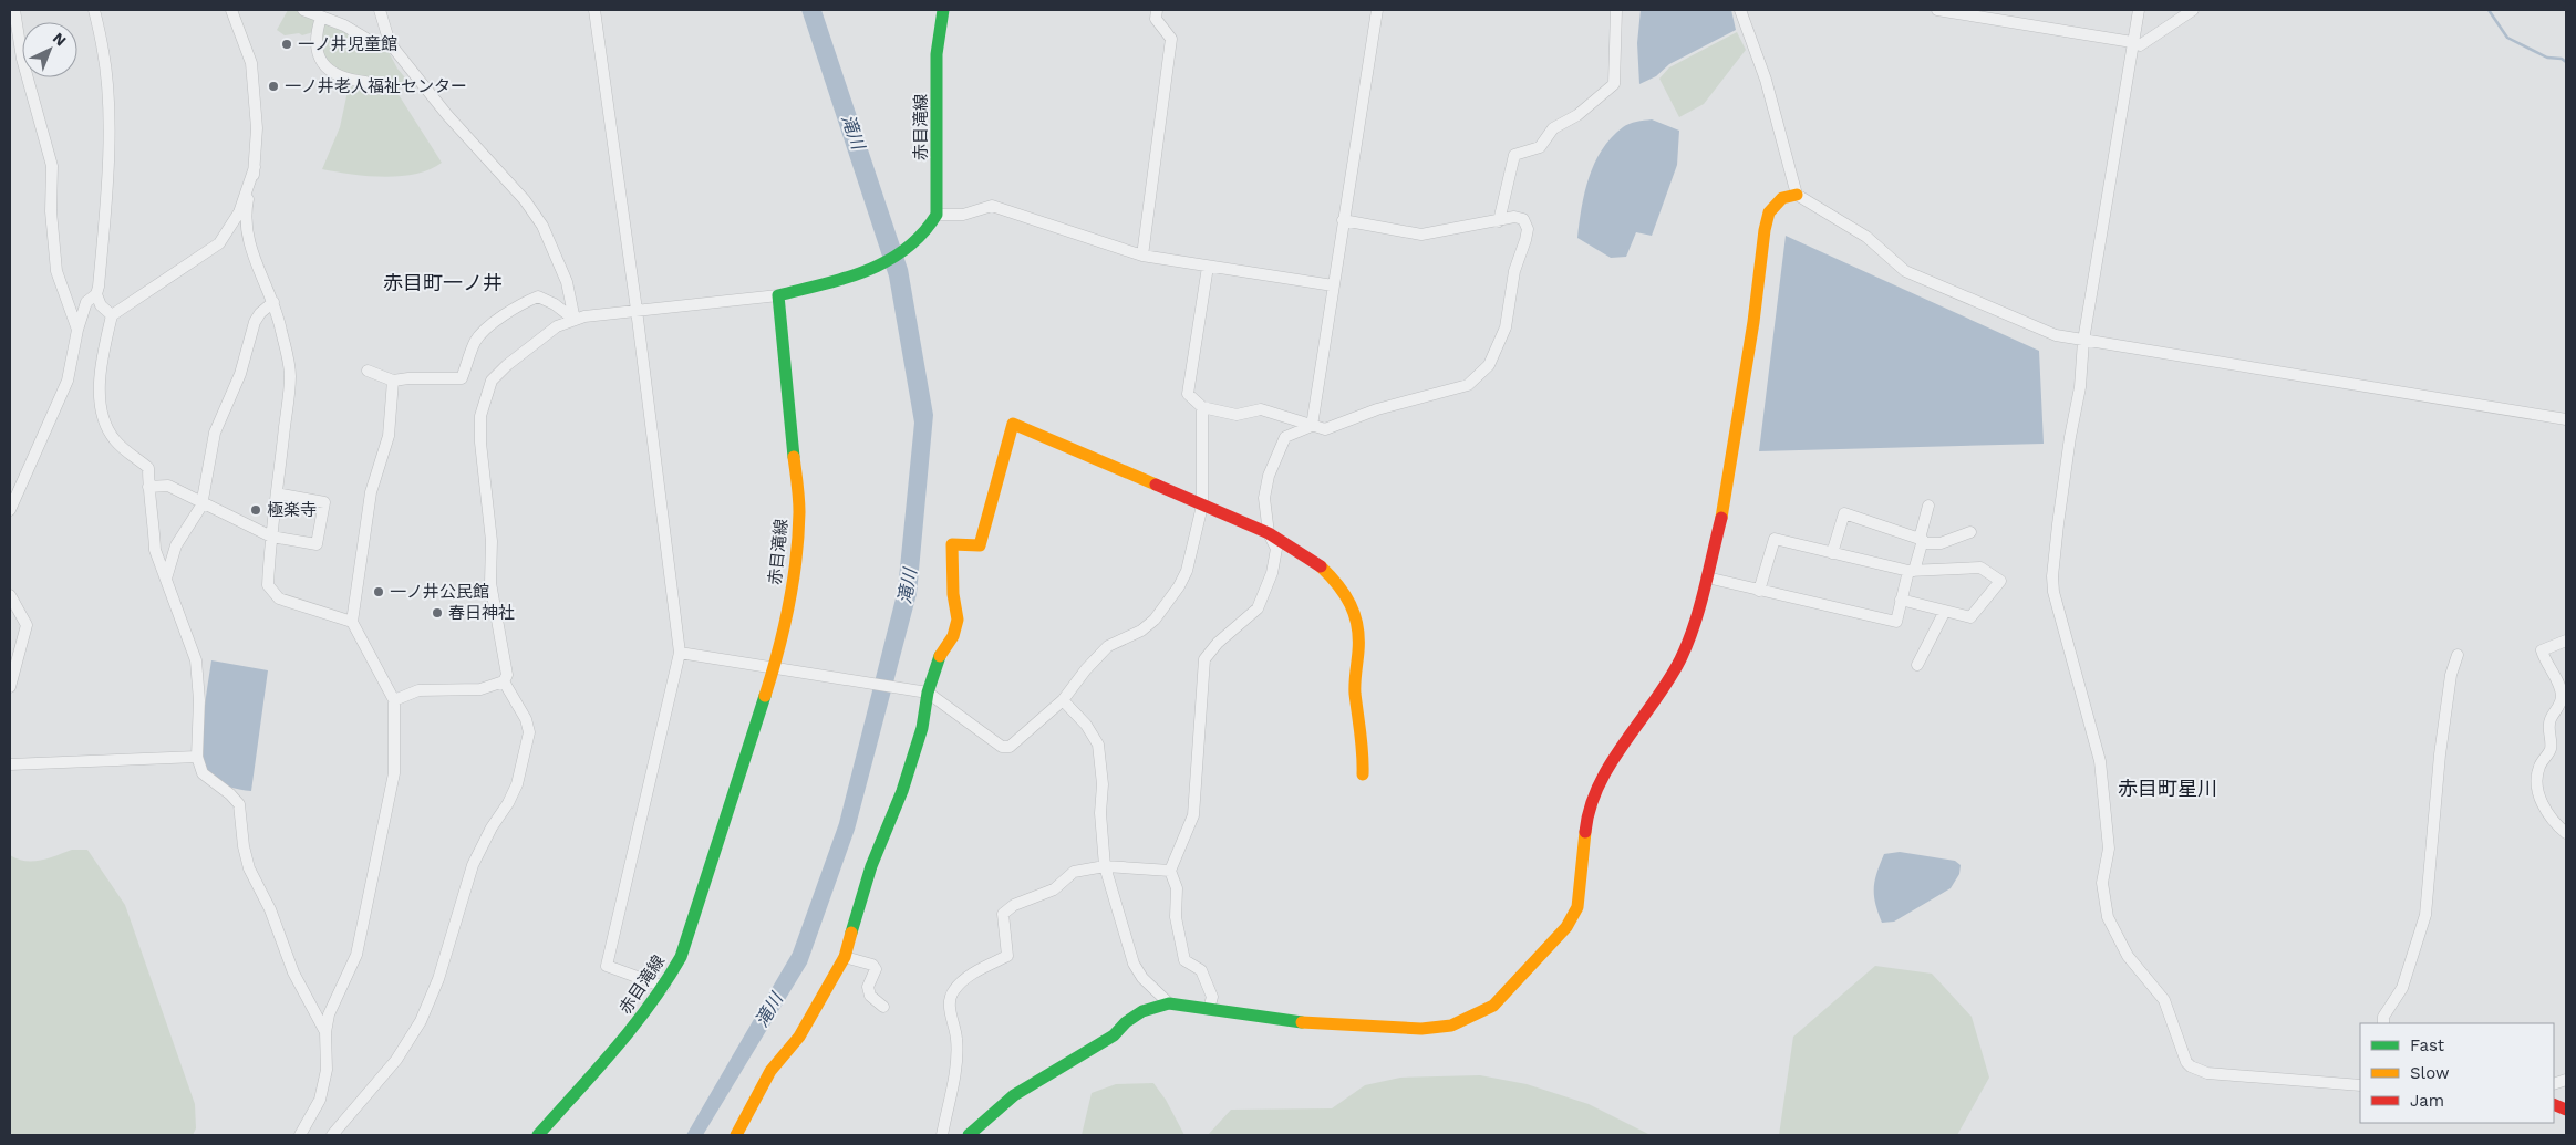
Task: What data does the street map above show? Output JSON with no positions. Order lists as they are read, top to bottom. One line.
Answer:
{"streets":{"street":["赤目滝線"]},"districts":["赤目町一ノ井","赤目町星川"],"water":["滝川"],"places":["一ノ井児童館","一ノ井老人福祉センター","極楽寺","一ノ井公民館","春日神社"],"legend":["Fast","Slow","Jam"],"north":"top right"}
